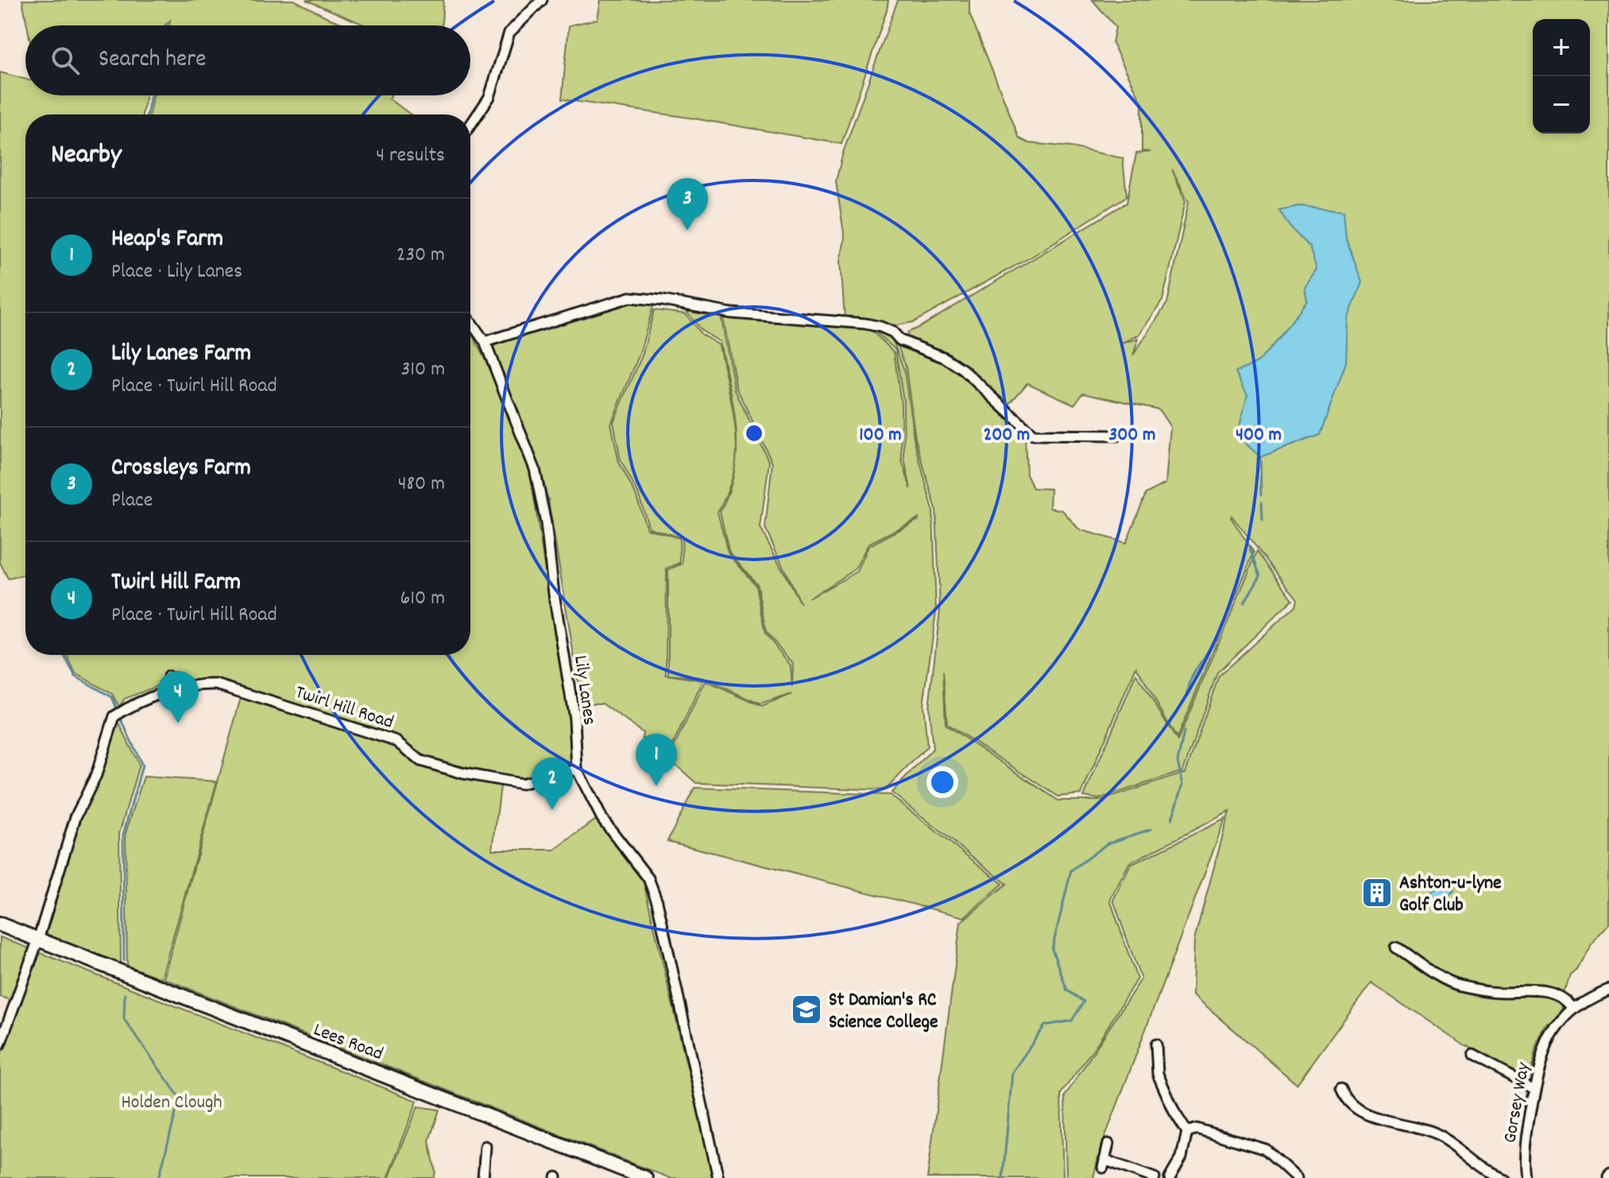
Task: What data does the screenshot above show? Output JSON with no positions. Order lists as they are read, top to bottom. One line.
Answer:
{"streets":{"main road":["Lees Road"],"street":["Lily Lanes","Twirl Hill Road","Gorsey Way"]},"crossings":[["Lily Lanes","Twirl Hill Road"],["Twirl Hill Road","Lees Road"]],"parks":["Holden Clough"],"places":{"building":["Ashton-u-lyne Golf Club"],"school or university":["St Damian's RC Science College"]},"page":{"map_buttons":["+","−"],"search":"Search here","heading":["Nearby","4 results"],"pins":["3","4","1","2"],"list":[{"mark":"1","name":"Heap's Farm","note":"Place · Lily Lanes","value":"230 m"},{"mark":"2","name":"Lily Lanes Farm","note":"Place · Twirl Hill Road","value":"310 m"},{"mark":"3","name":"Crossleys Farm","note":"Place","value":"480 m"},{"mark":"4","name":"Twirl Hill Farm","note":"Place · Twirl Hill Road","value":"610 m"}]},"rings":["100 m","200 m","300 m","400 m"]}
